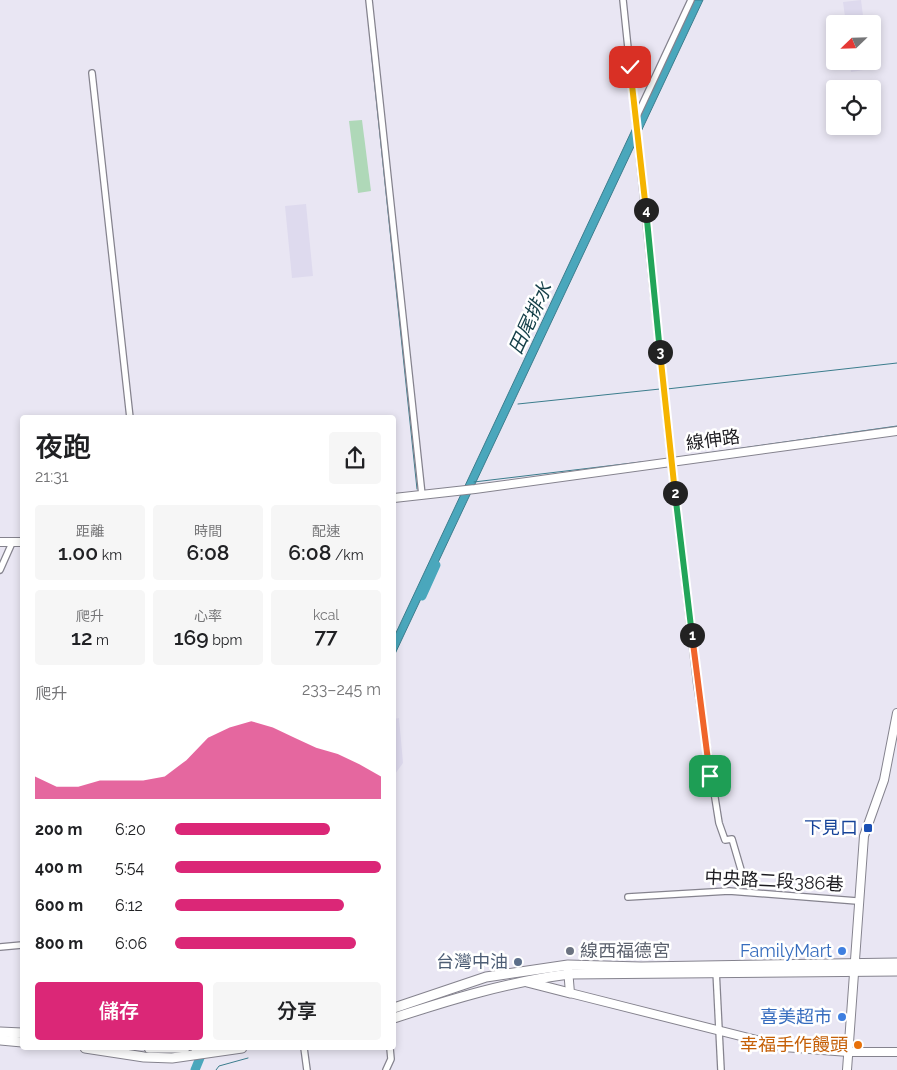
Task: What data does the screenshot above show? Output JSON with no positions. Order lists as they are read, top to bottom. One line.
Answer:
{"streets":{"street":["線伸路","中央路二段386巷"]},"water":["田尾排水"],"places":{"transit":["下見口"],"other":["線西福德宮","FamilyMart","台灣中油","喜美超市","幸福手作饅頭"]},"north":"bottom left","page":{"pins":["4","3","2","1"],"heading":["夜跑","21:31"],"stats":[["距離","1.00 km"],["時間","6:08"],["配速","6:08 /km"],["爬升","12 m"],["心率","169 bpm"],["kcal","77"]],"chart":["爬升","233–245 m"],"list":[{"name":"200 m","note":"6:20"},{"name":"400 m","note":"5:54"},{"name":"600 m","note":"6:12"},{"name":"800 m","note":"6:06"}],"buttons":["儲存","分享"]}}
